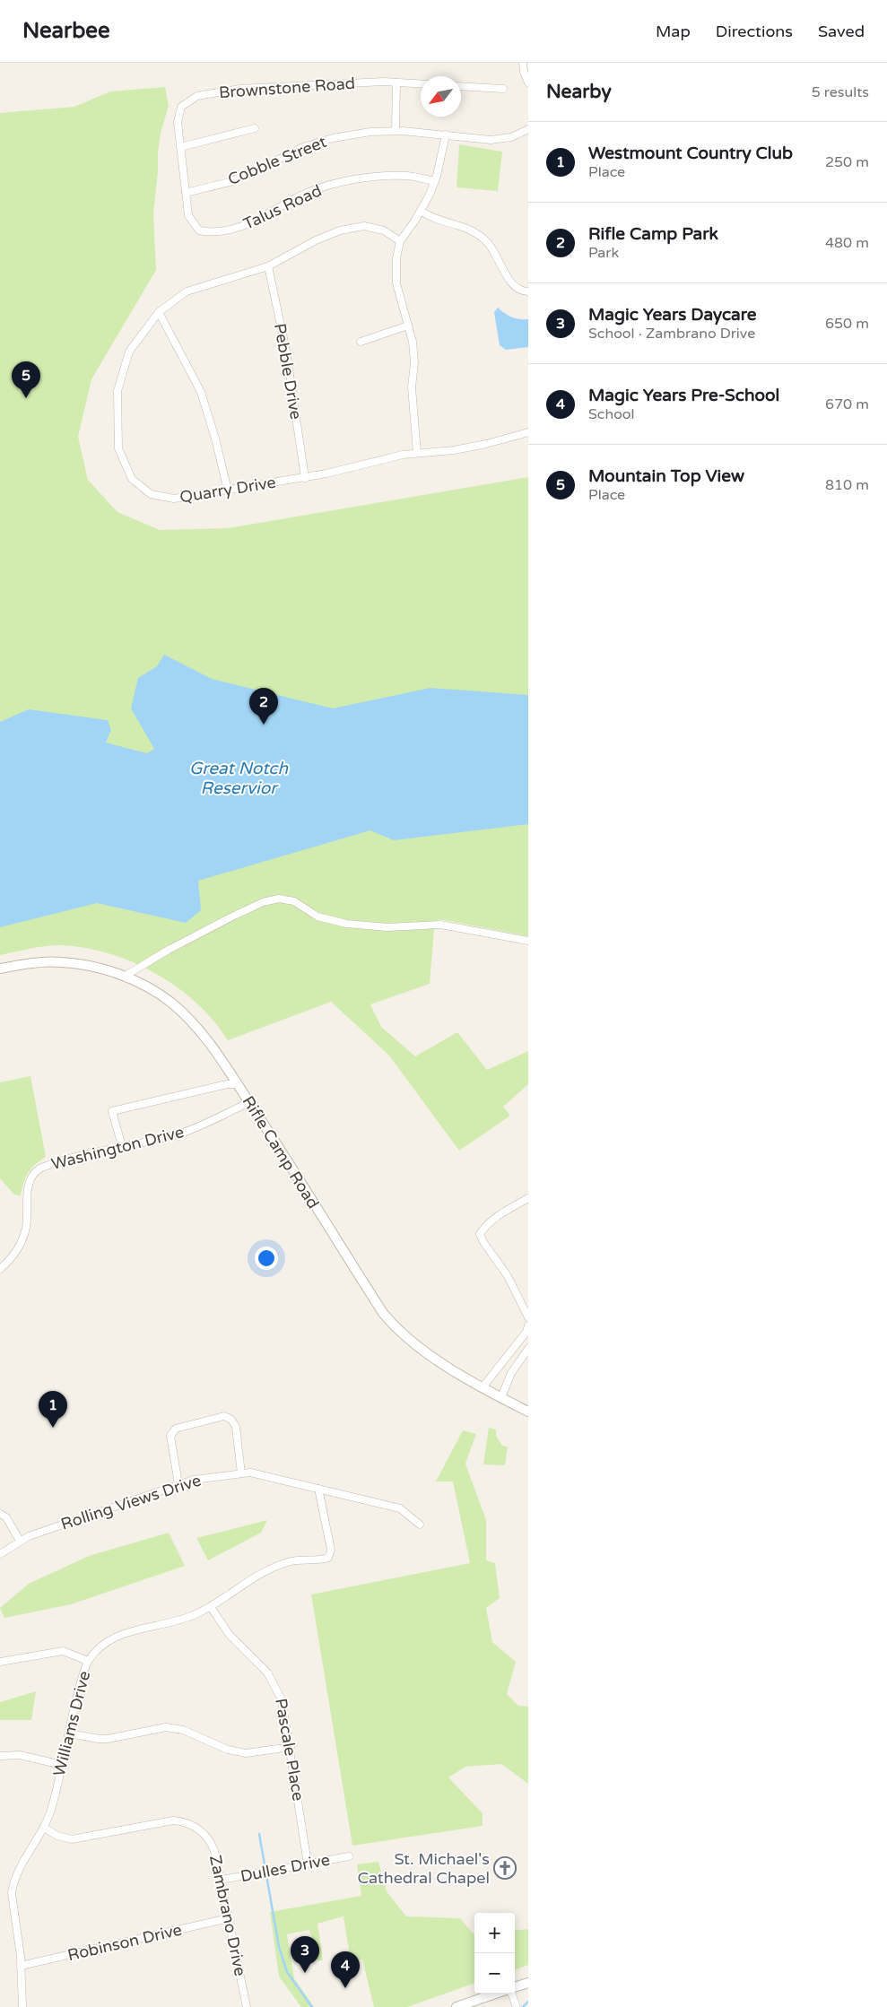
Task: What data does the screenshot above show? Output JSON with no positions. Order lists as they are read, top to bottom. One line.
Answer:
{"streets":{"street":["Brownstone Road","Cobble Street","Talus Road","Pebble Drive","Quarry Drive","Washington Drive","Rifle Camp Road","Rolling Views Drive","Williams Drive","Pascale Place","Dulles Drive","Zambrano Drive","Robinson Drive"]},"crossings":[["Brownstone Road","Cobble Street"],["Brownstone Road","Talus Road"],["Pebble Drive","Quarry Drive"],["Washington Drive","Rifle Camp Road"],["Rolling Views Drive","Williams Drive"],["Williams Drive","Pascale Place"],["Williams Drive","Zambrano Drive"],["Williams Drive","Robinson Drive"],["Pascale Place","Dulles Drive"],["Dulles Drive","Zambrano Drive"],["Zambrano Drive","Robinson Drive"]],"water":["Great Notch Reservior"],"places":{"church":["St. Michael's Cathedral Chapel"]},"north":"bottom left","page":{"header":"Nearbee","nav":["Map","Directions","Saved"],"heading":["Nearby","5 results"],"list":[{"mark":"1","name":"Westmount Country Club","note":"Place","value":"250 m"},{"mark":"2","name":"Rifle Camp Park","note":"Park","value":"480 m"},{"mark":"3","name":"Magic Years Daycare","note":"School · Zambrano Drive","value":"650 m"},{"mark":"4","name":"Magic Years Pre-School","note":"School","value":"670 m"},{"mark":"5","name":"Mountain Top View","note":"Place","value":"810 m"}],"pins":["5","2","1","3","4"],"map_buttons":["+","−"]}}
